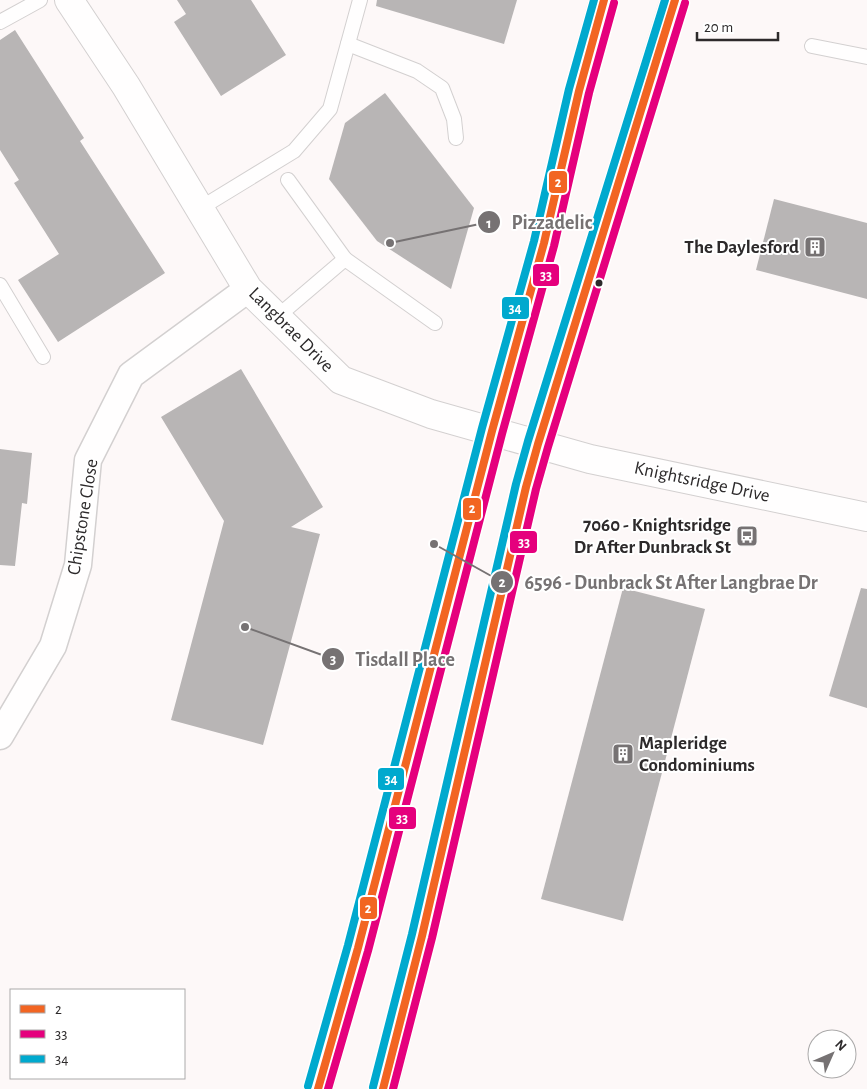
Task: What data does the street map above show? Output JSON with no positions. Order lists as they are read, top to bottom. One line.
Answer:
{"streets":{"main road":["Langbrae Drive","Knightsridge Drive"],"street":["Chipstone Close"]},"crossings":[["Langbrae Drive","Knightsridge Drive"],["Langbrae Drive","Chipstone Close"]],"places":{"other":["Pizzadelic","6596 - Dunbrack St After Langbrae Dr","Tisdall Place"],"building":["The Daylesford","Mapleridge Condominiums"],"bus stop":["7060 - Knightsridge Dr After Dunbrack St"]},"lines":["transit line 2","transit line 34","transit line 33"],"legend":["2","33","34"],"scale_bar":"20 m","north":"top right"}
